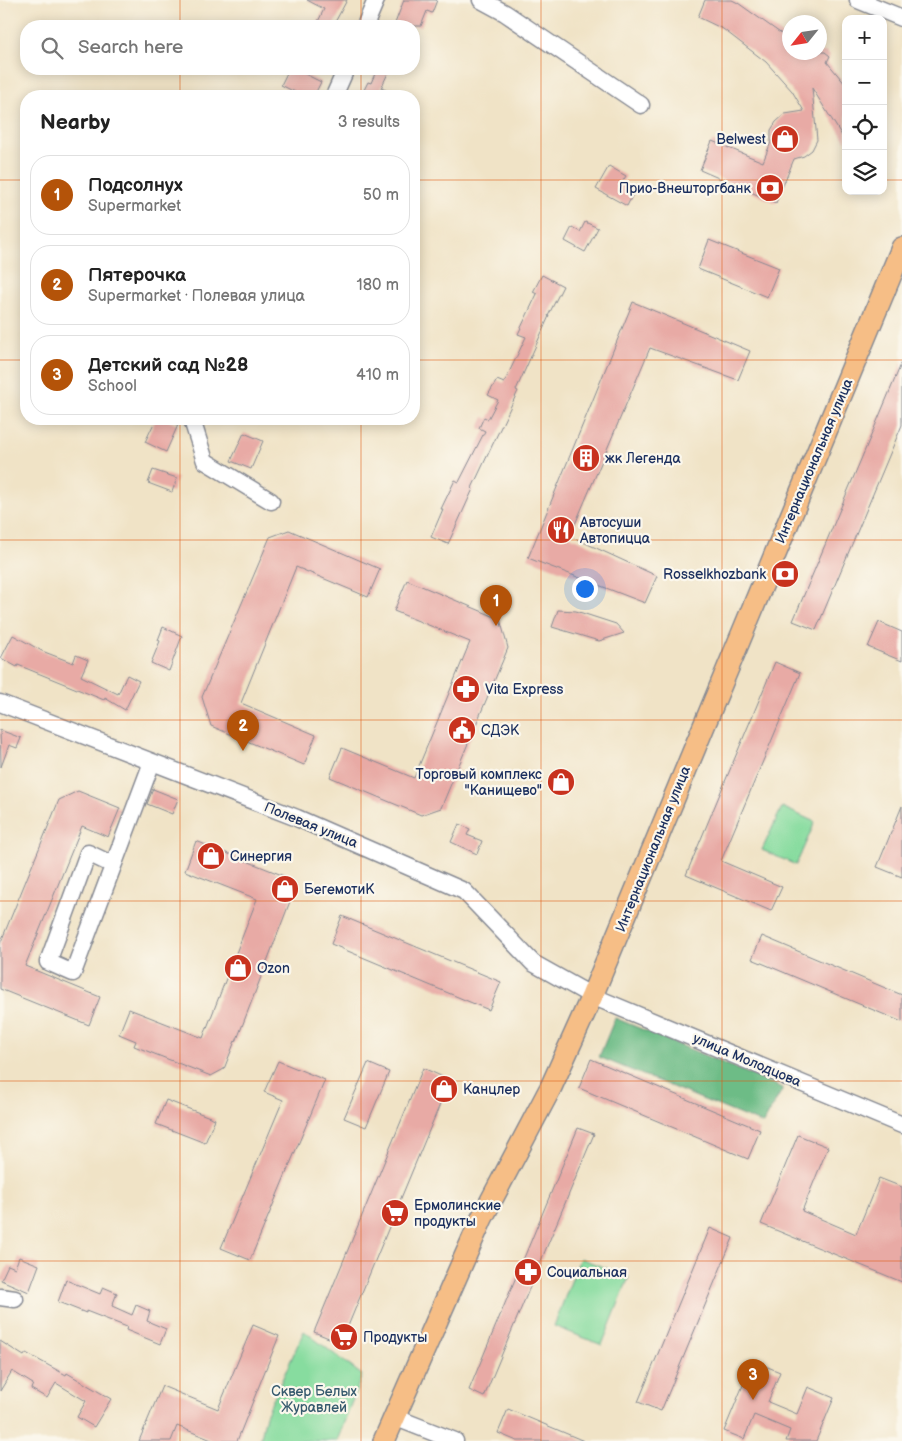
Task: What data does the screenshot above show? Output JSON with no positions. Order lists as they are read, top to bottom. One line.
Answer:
{"streets":{"main road":["Интернациональная улица"],"street":["Полевая улица","улица Молодцова"]},"crossings":[["Интернациональная улица","Полевая улица"],["Интернациональная улица","улица Молодцова"],["Полевая улица","улица Молодцова"]],"parks":["Сквер Белых Журавлей"],"places":{"shop":["Belwest","Торговый комплекс \"Канищево\"","Синергия","БегемотиК","Ozon","Канцлер"],"bank":["Прио-Внешторгбанк","Rosselkhozbank"],"building":["жк Легенда"],"restaurant":["Автосуши Автопицца"],"pharmacy":["Vita Express","Социальная"],"public building":["СДЭК"],"supermarket":["Ермолинские продукты","Продукты"]},"north":"bottom left","page":{"map_buttons":["+","−"],"search":"Search here","heading":["Nearby","3 results"],"list":[{"mark":"1","name":"Подсолнух","note":"Supermarket","value":"50 m"},{"mark":"2","name":"Пятерочка","note":"Supermarket · Полевая улица","value":"180 m"},{"mark":"3","name":"Детский сад №28","note":"School","value":"410 m"}],"pins":["1","2","3"]}}
